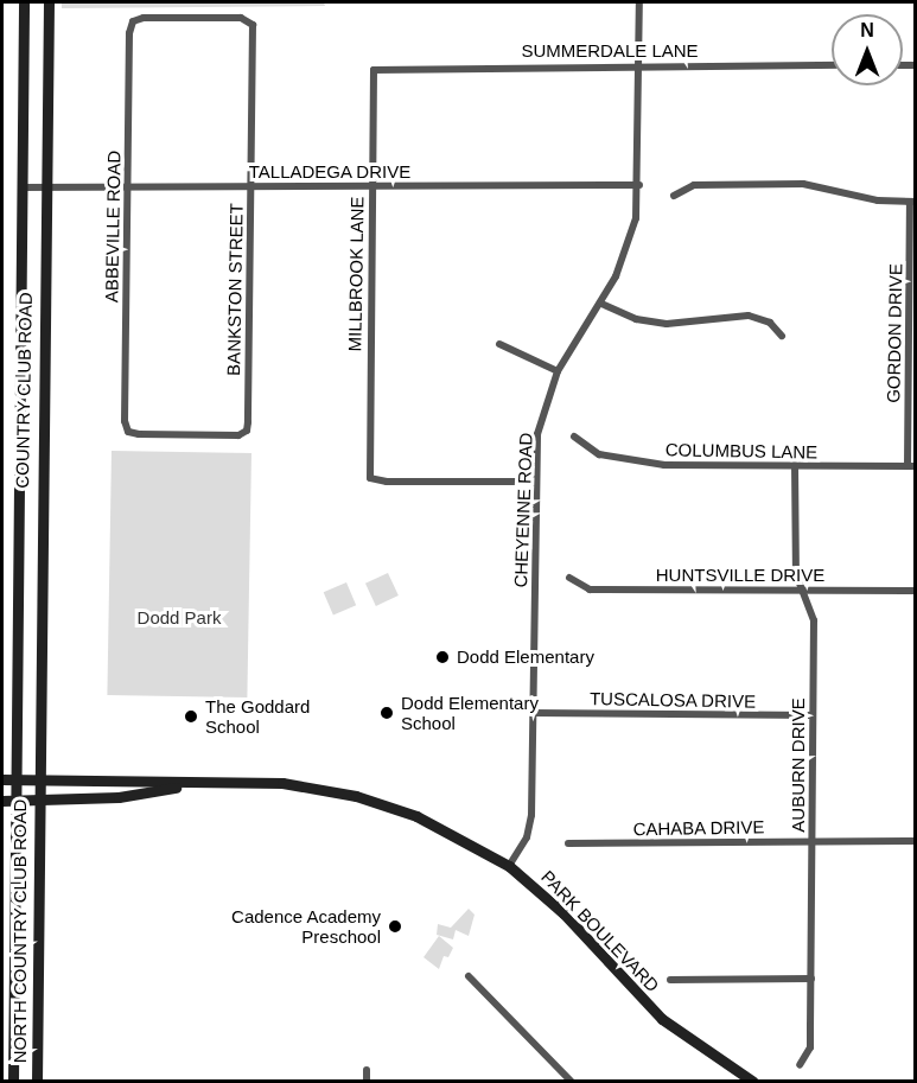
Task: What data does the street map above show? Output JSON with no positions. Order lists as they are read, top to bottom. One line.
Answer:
{"streets":{"main road":["COUNTRY CLUB ROAD","NORTH COUNTRY CLUB ROAD","PARK BOULEVARD"],"street":["SUMMERDALE LANE","TALLADEGA DRIVE","ABBEVILLE ROAD","MILLBROOK LANE","BANKSTON STREET","GORDON DRIVE","COLUMBUS LANE","CHEYENNE ROAD","HUNTSVILLE DRIVE","TUSCALOSA DRIVE","AUBURN DRIVE","CAHABA DRIVE"]},"crossings":[["SUMMERDALE LANE","MILLBROOK LANE"],["SUMMERDALE LANE","CHEYENNE ROAD"],["TALLADEGA DRIVE","ABBEVILLE ROAD"],["TALLADEGA DRIVE","MILLBROOK LANE"],["TALLADEGA DRIVE","BANKSTON STREET"],["TALLADEGA DRIVE","COUNTRY CLUB ROAD"],["TALLADEGA DRIVE","CHEYENNE ROAD"],["ABBEVILLE ROAD","BANKSTON STREET"],["MILLBROOK LANE","CHEYENNE ROAD"],["GORDON DRIVE","COLUMBUS LANE"],["COUNTRY CLUB ROAD","NORTH COUNTRY CLUB ROAD"],["COUNTRY CLUB ROAD","PARK BOULEVARD"],["COLUMBUS LANE","AUBURN DRIVE"],["CHEYENNE ROAD","TUSCALOSA DRIVE"],["CHEYENNE ROAD","PARK BOULEVARD"],["HUNTSVILLE DRIVE","AUBURN DRIVE"],["TUSCALOSA DRIVE","AUBURN DRIVE"],["AUBURN DRIVE","CAHABA DRIVE"],["NORTH COUNTRY CLUB ROAD","PARK BOULEVARD"]],"parks":["Dodd Park"],"places":["Dodd Elementary","Dodd Elementary School","The Goddard School","Cadence Academy Preschool"],"north":"top"}
